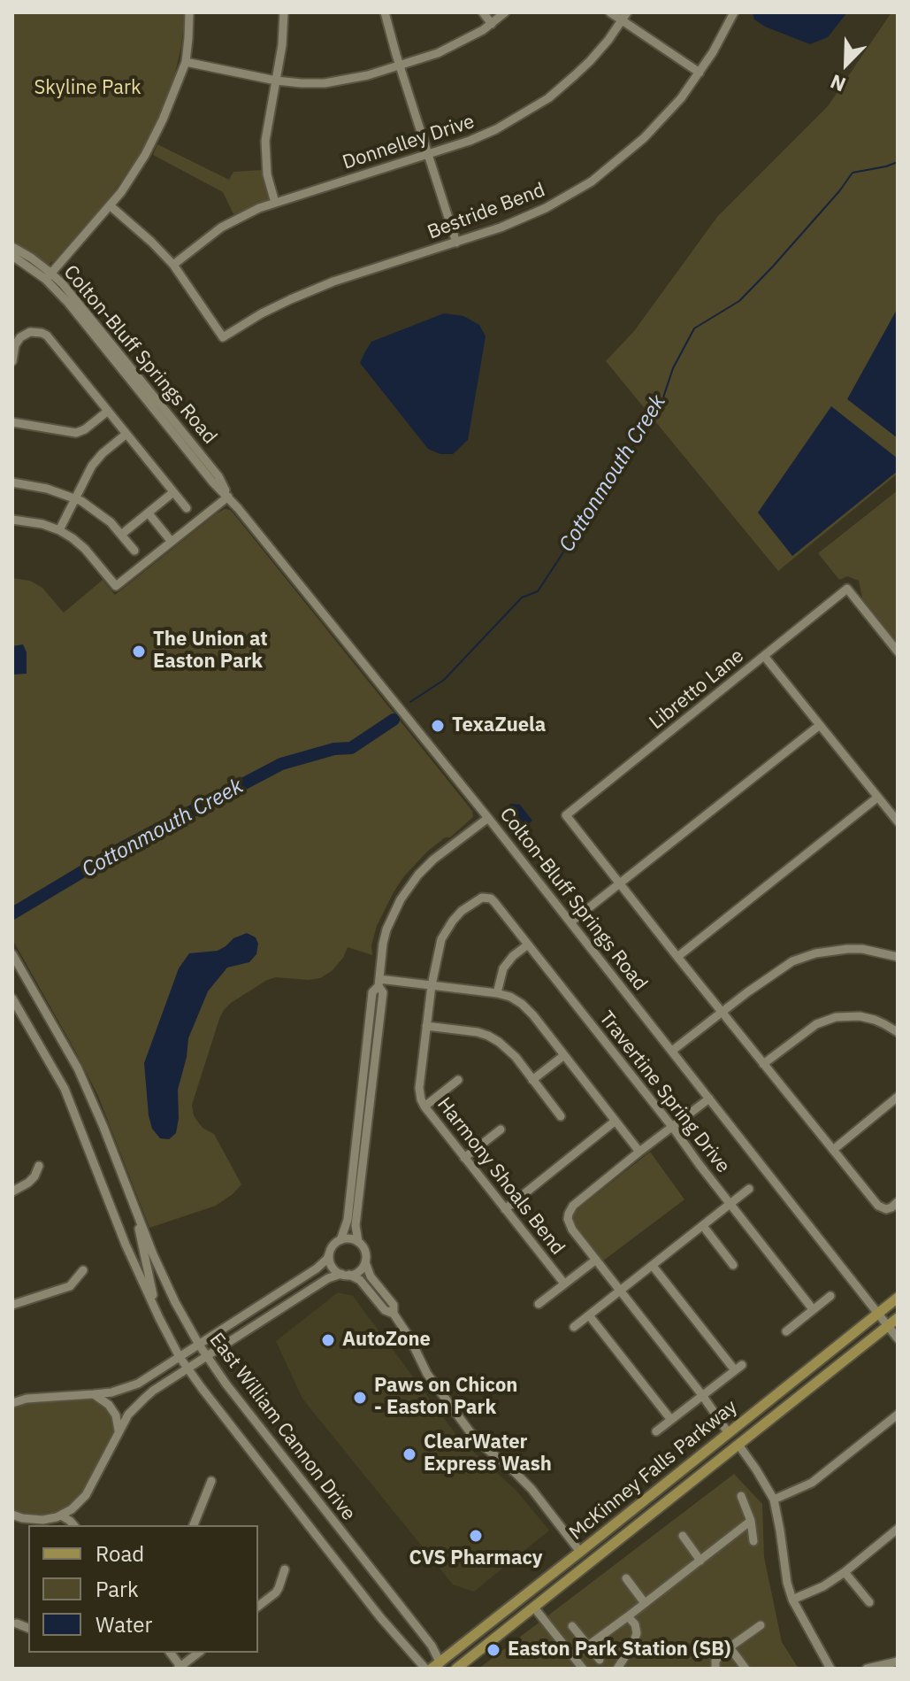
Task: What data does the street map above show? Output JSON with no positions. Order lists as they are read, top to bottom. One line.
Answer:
{"streets":{"main road":["McKinney Falls Parkway"],"street":["Donnelley Drive","Bestride Bend","Colton-Bluff Springs Road","Libretto Lane","Travertine Spring Drive","Harmony Shoals Bend","East William Cannon Drive"]},"crossings":[["Donnelley Drive","Bestride Bend"],["Colton-Bluff Springs Road","McKinney Falls Parkway"],["Travertine Spring Drive","Harmony Shoals Bend"],["East William Cannon Drive","McKinney Falls Parkway"]],"water":["Cottonmouth Creek"],"parks":["Skyline Park"],"places":["The Union at Easton Park","TexaZuela","AutoZone","Paws on Chicon - Easton Park","ClearWater Express Wash","CVS Pharmacy","Easton Park Station (SB)"],"legend":["Road","Park","Water"],"north":"bottom left"}
